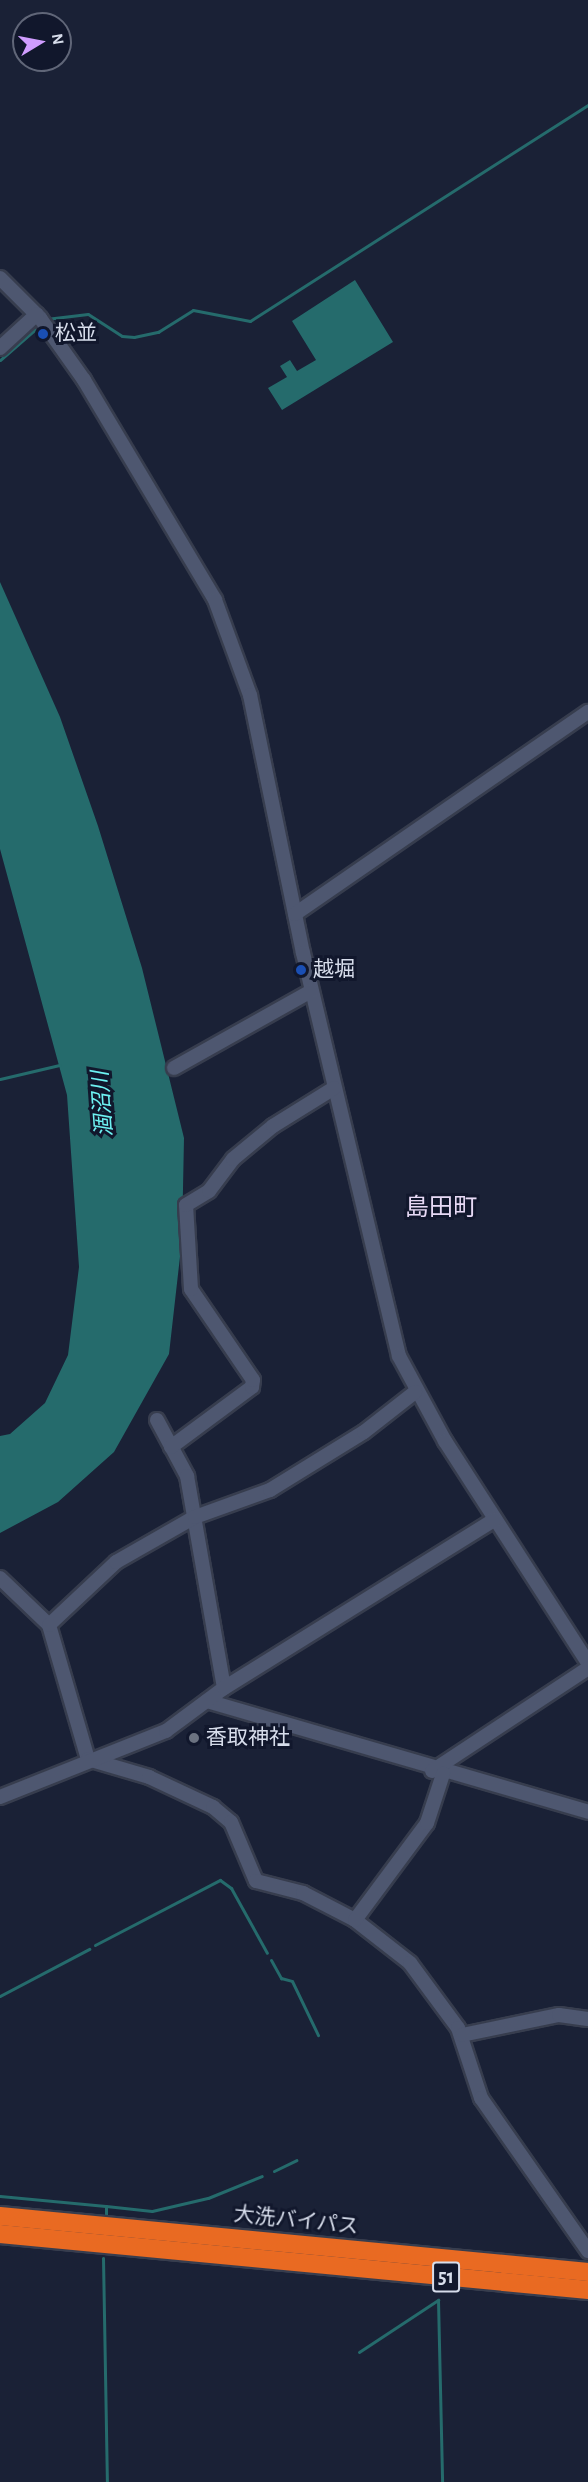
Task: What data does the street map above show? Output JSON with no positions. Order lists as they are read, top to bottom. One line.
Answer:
{"streets":{"highway":["大洗バイパス","51"]},"districts":["島田町"],"water":["涸沼川"],"places":["松並","越堀","香取神社"],"north":"right"}
